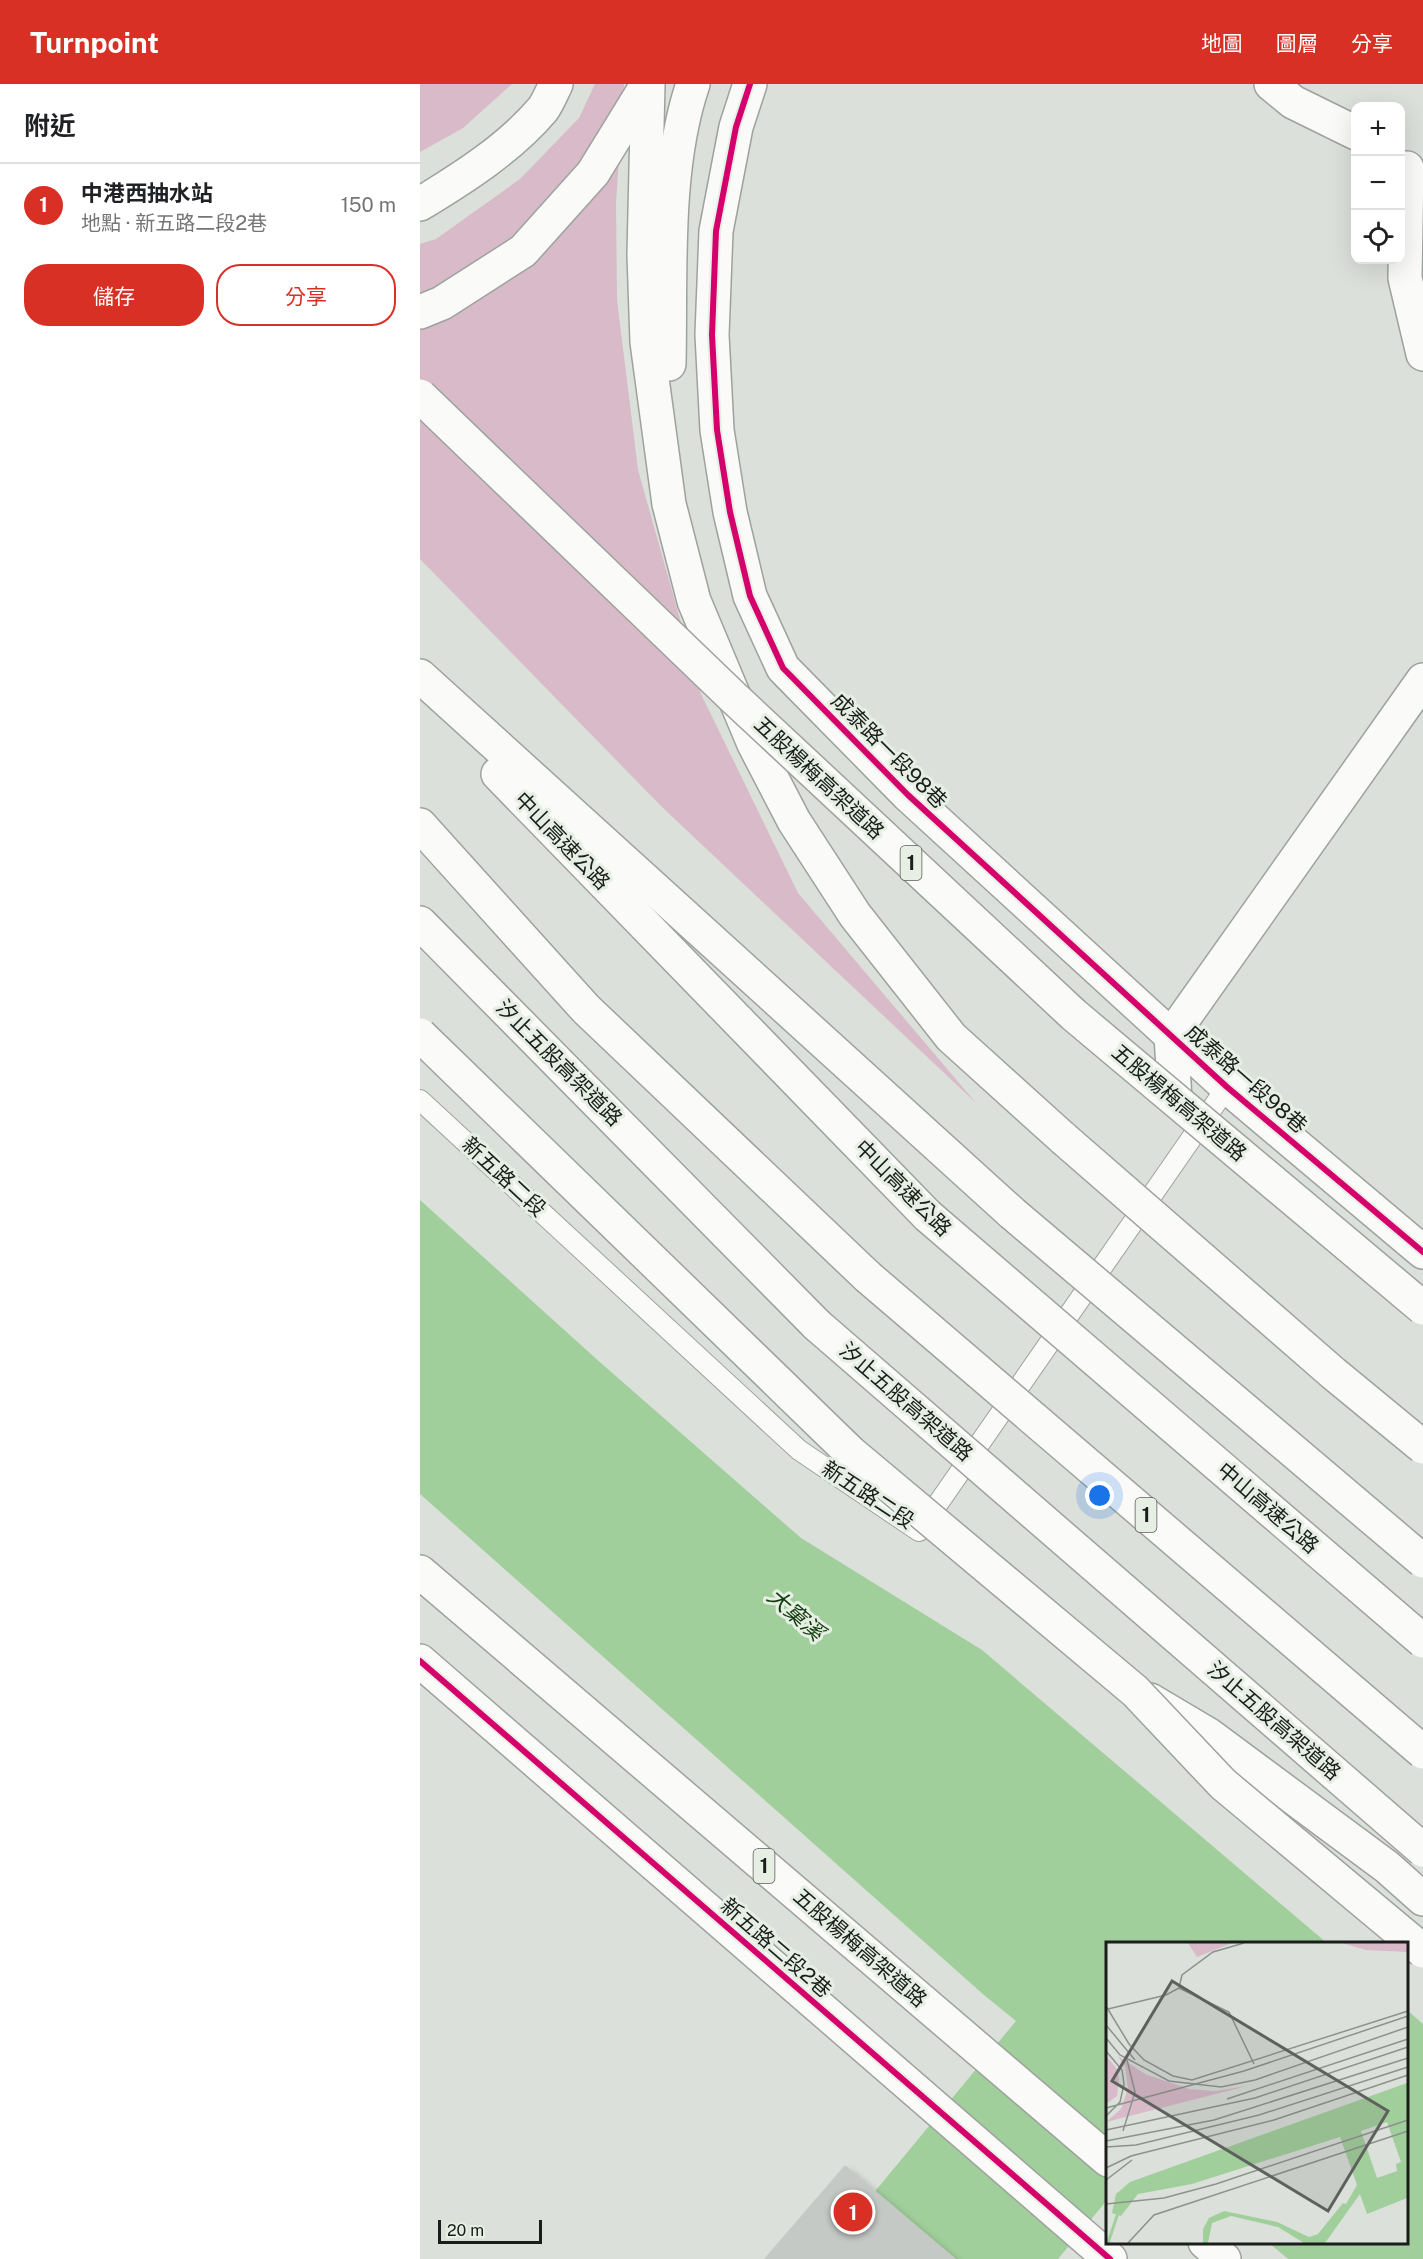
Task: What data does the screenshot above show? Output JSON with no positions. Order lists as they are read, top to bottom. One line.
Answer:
{"streets":{"main road":["成泰路一段98巷","五股楊梅高架道路","中山高速公路","1","汐止五股高架道路","新五路二段2巷"],"lane":["新五路二段"]},"crossings":[["成泰路一段98巷","新五路二段"]],"water":["大窠溪"],"scale_bar":"20 m","page":{"header":"Turnpoint","nav":["地圖","圖層","分享"],"heading":"附近","map_buttons":["+","−"],"list":[{"mark":"1","name":"中港西抽水站","note":"地點 · 新五路二段2巷","value":"150 m"}],"buttons":["儲存","分享"],"pins":"1","scale":"20 m"}}
